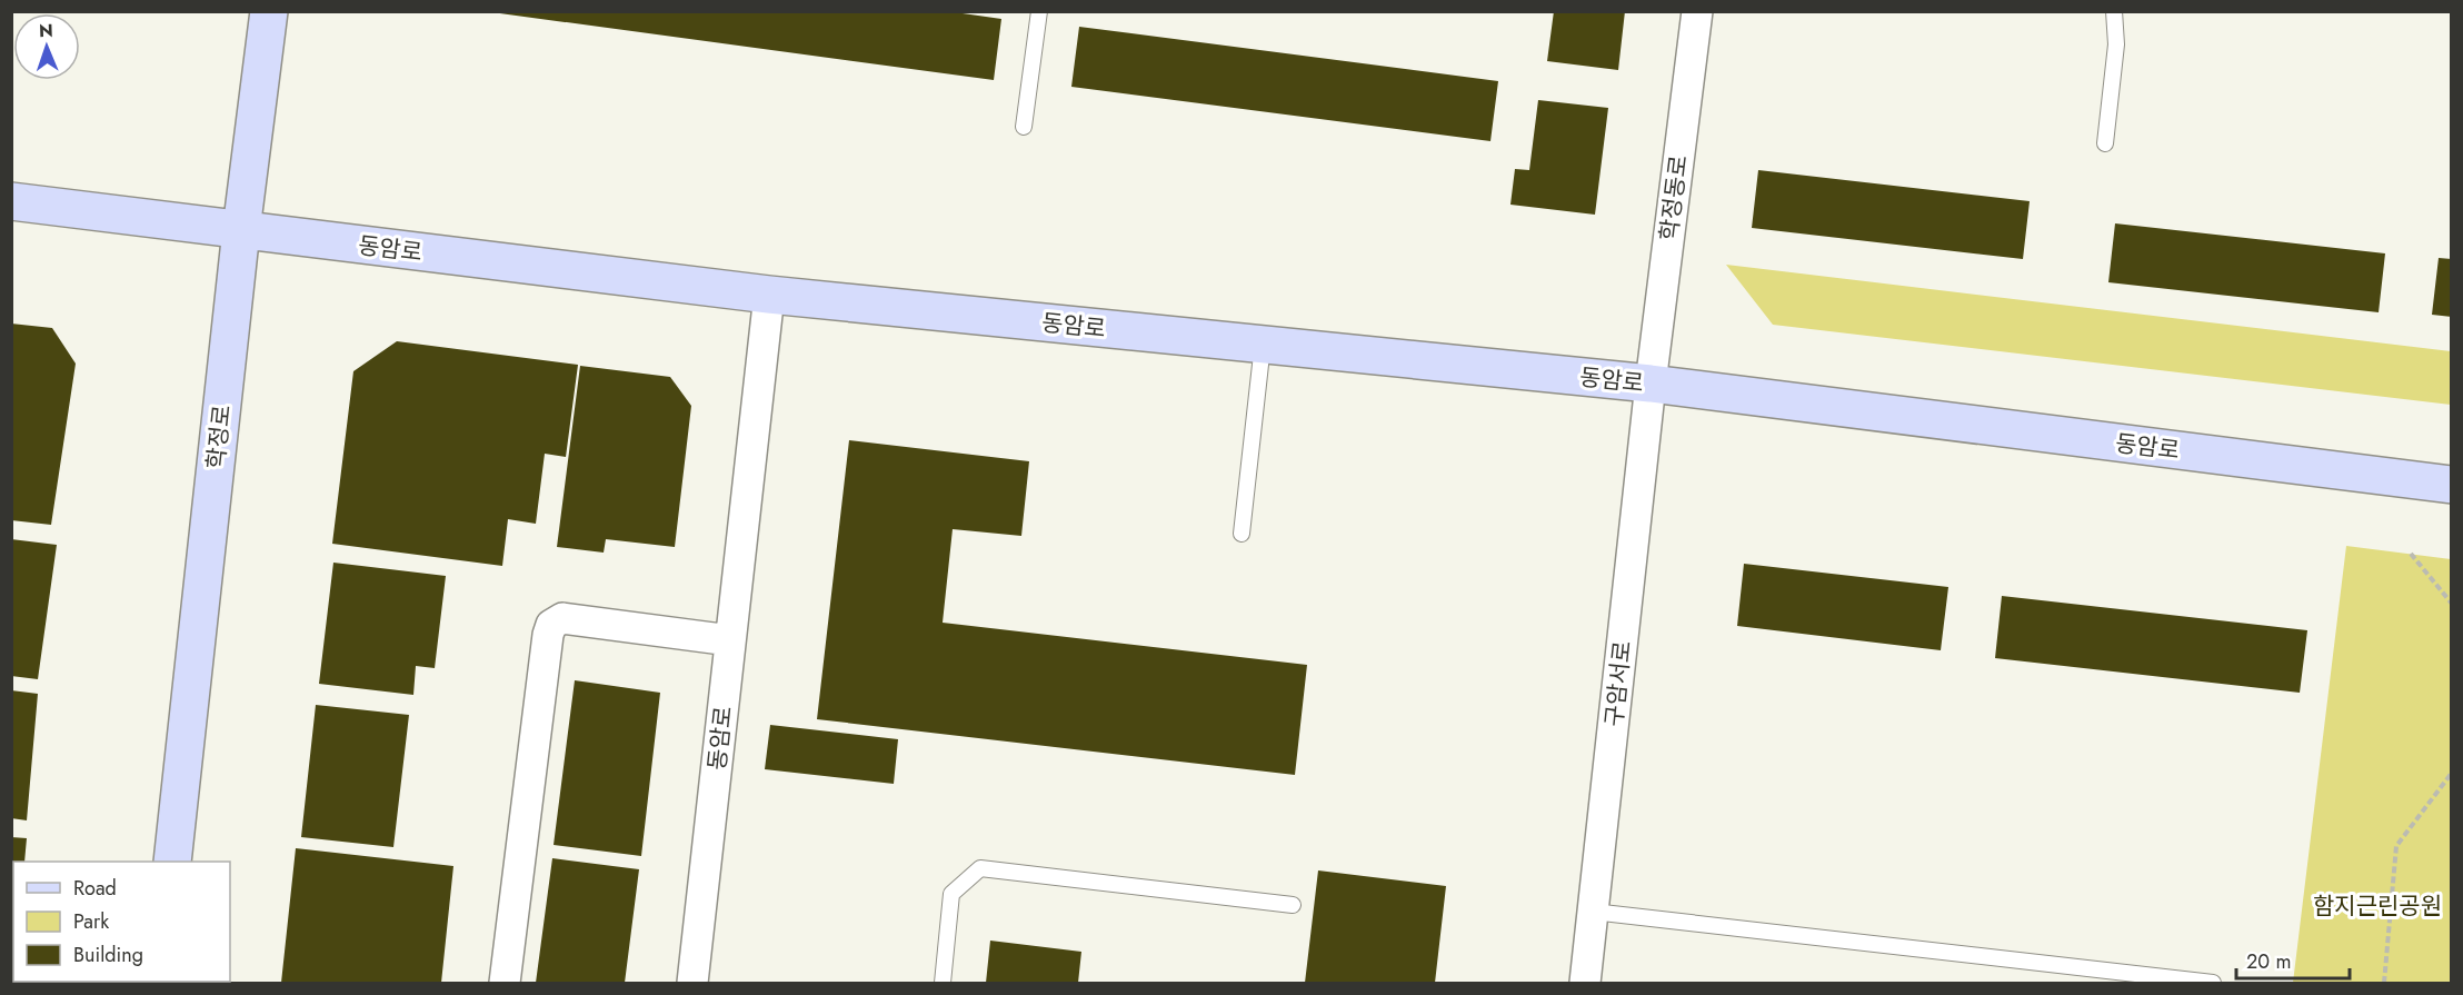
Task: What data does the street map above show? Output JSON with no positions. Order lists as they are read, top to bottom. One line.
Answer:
{"streets":{"main road":["동암로","학정로"],"street":["학정동로","구암서로"]},"crossings":[["학정동로","동암로"],["학정동로","구암서로"],["동암로","학정로"],["동암로","구암서로"]],"parks":["함지근린공원"],"legend":["Road","Park","Building"],"scale_bar":"20 m","north":"top"}
